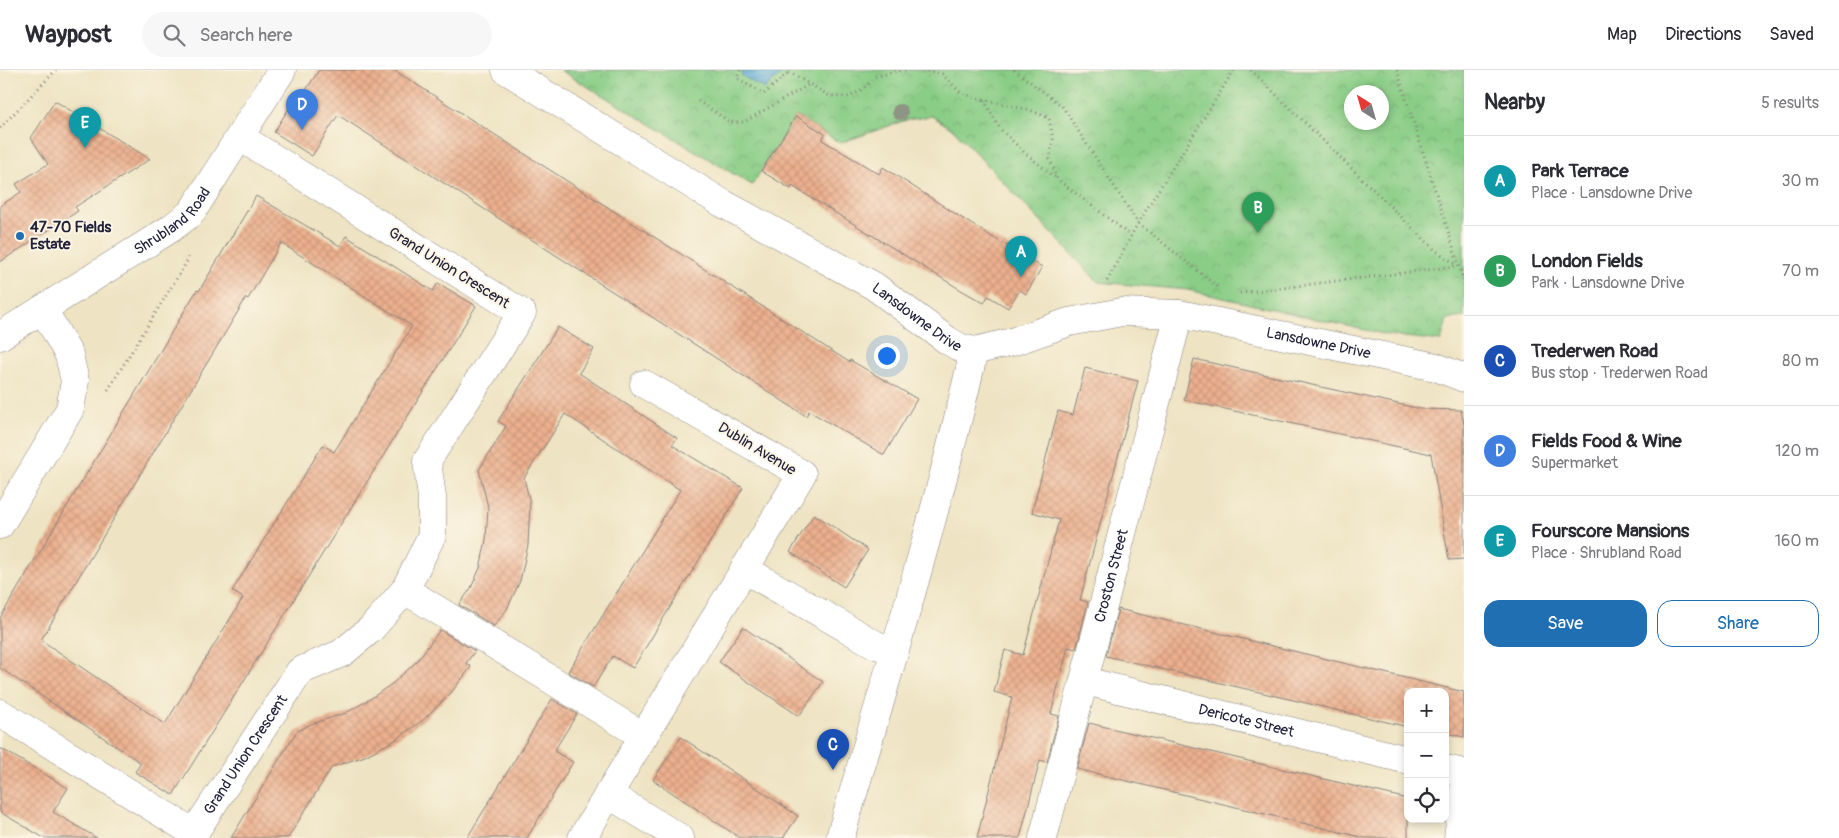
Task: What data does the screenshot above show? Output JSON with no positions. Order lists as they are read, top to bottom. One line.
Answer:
{"streets":{"street":["Shrubland Road","Grand Union Crescent","Lansdowne Drive","Dublin Avenue","Croston Street","Dericote Street"]},"crossings":[["Shrubland Road","Grand Union Crescent"],["Lansdowne Drive","Croston Street"],["Croston Street","Dericote Street"]],"places":["47-70 Fields Estate"],"north":"top left","page":{"header":"Waypost","search":"Search here","nav":["Map","Directions","Saved"],"heading":["Nearby","5 results"],"pins":["D","E","B","A","C"],"list":[{"mark":"A","name":"Park Terrace","note":"Place · Lansdowne Drive","value":"30 m"},{"mark":"B","name":"London Fields","note":"Park · Lansdowne Drive","value":"70 m"},{"mark":"C","name":"Trederwen Road","note":"Bus stop · Trederwen Road","value":"80 m"},{"mark":"D","name":"Fields Food & Wine","note":"Supermarket","value":"120 m"},{"mark":"E","name":"Fourscore Mansions","note":"Place · Shrubland Road","value":"160 m"}],"buttons":["Save","Share"],"map_buttons":["+","−"]}}
